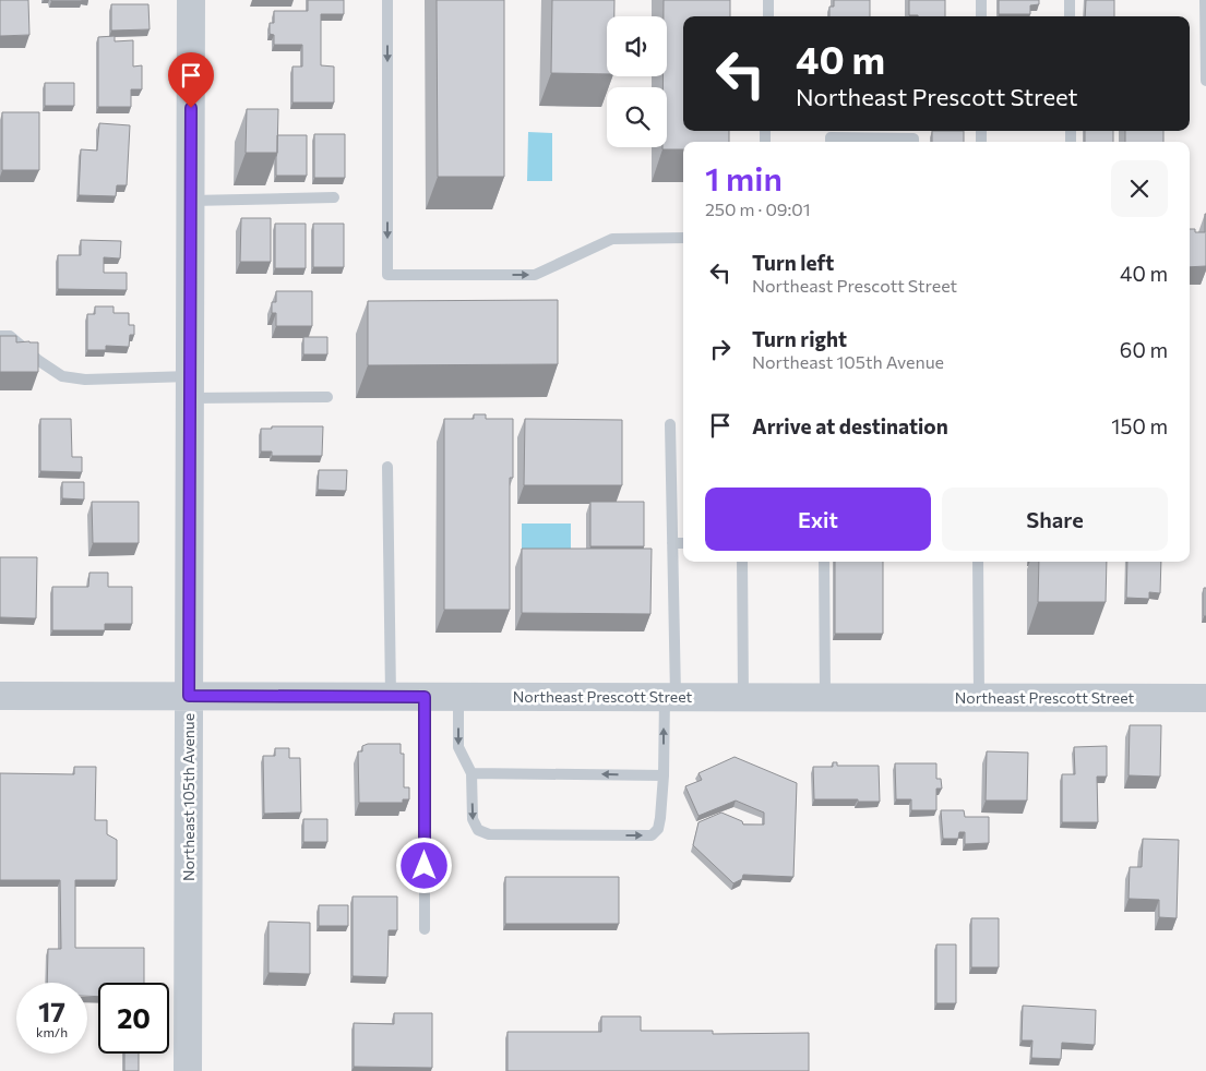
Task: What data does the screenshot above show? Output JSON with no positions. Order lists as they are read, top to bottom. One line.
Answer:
{"streets":{"street":["Northeast Prescott Street","Northeast 105th Avenue"]},"crossings":[["Northeast Prescott Street","Northeast 105th Avenue"]],"page":{"turn":["40 m","Northeast Prescott Street"],"heading":["1 min","250 m · 09:01"],"list":[{"name":"Turn left","note":"Northeast Prescott Street","value":"40 m"},{"name":"Turn right","note":"Northeast 105th Avenue","value":"60 m"},{"name":"Arrive at destination","value":"150 m"}],"buttons":["Exit","Share"],"speed":"17 km/h","limit":"20"}}
